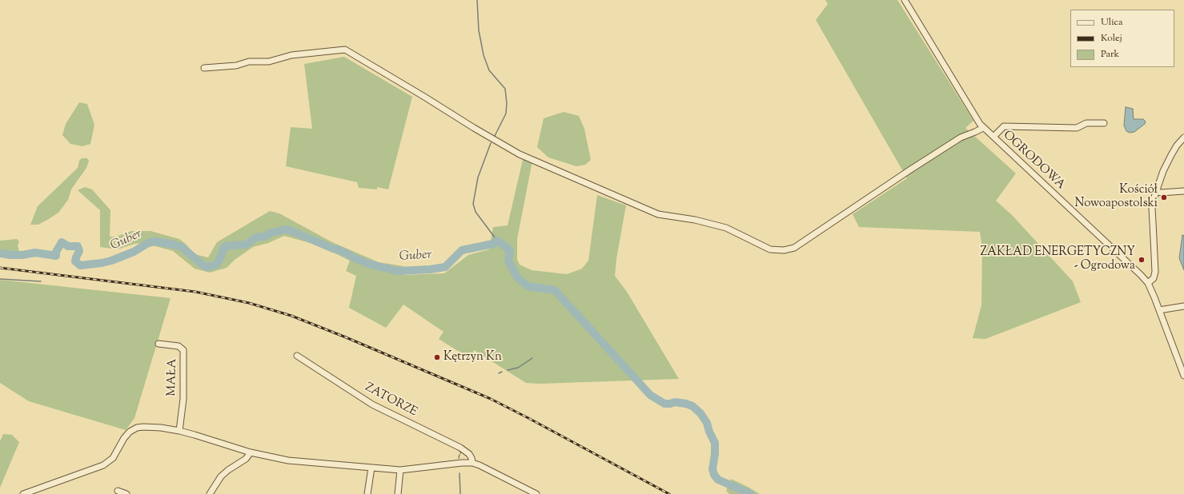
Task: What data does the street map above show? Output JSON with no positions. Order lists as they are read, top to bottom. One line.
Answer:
{"streets":{"street":["OGRODOWA","MAŁA","ZATORZE"]},"water":["Guber"],"places":["Kościół Nowoapostolski","ZAKŁAD ENERGETYCZNY - Ogrodowa","Kętrzyn Kn"],"legend":["Ulica","Kolej","Park"]}
